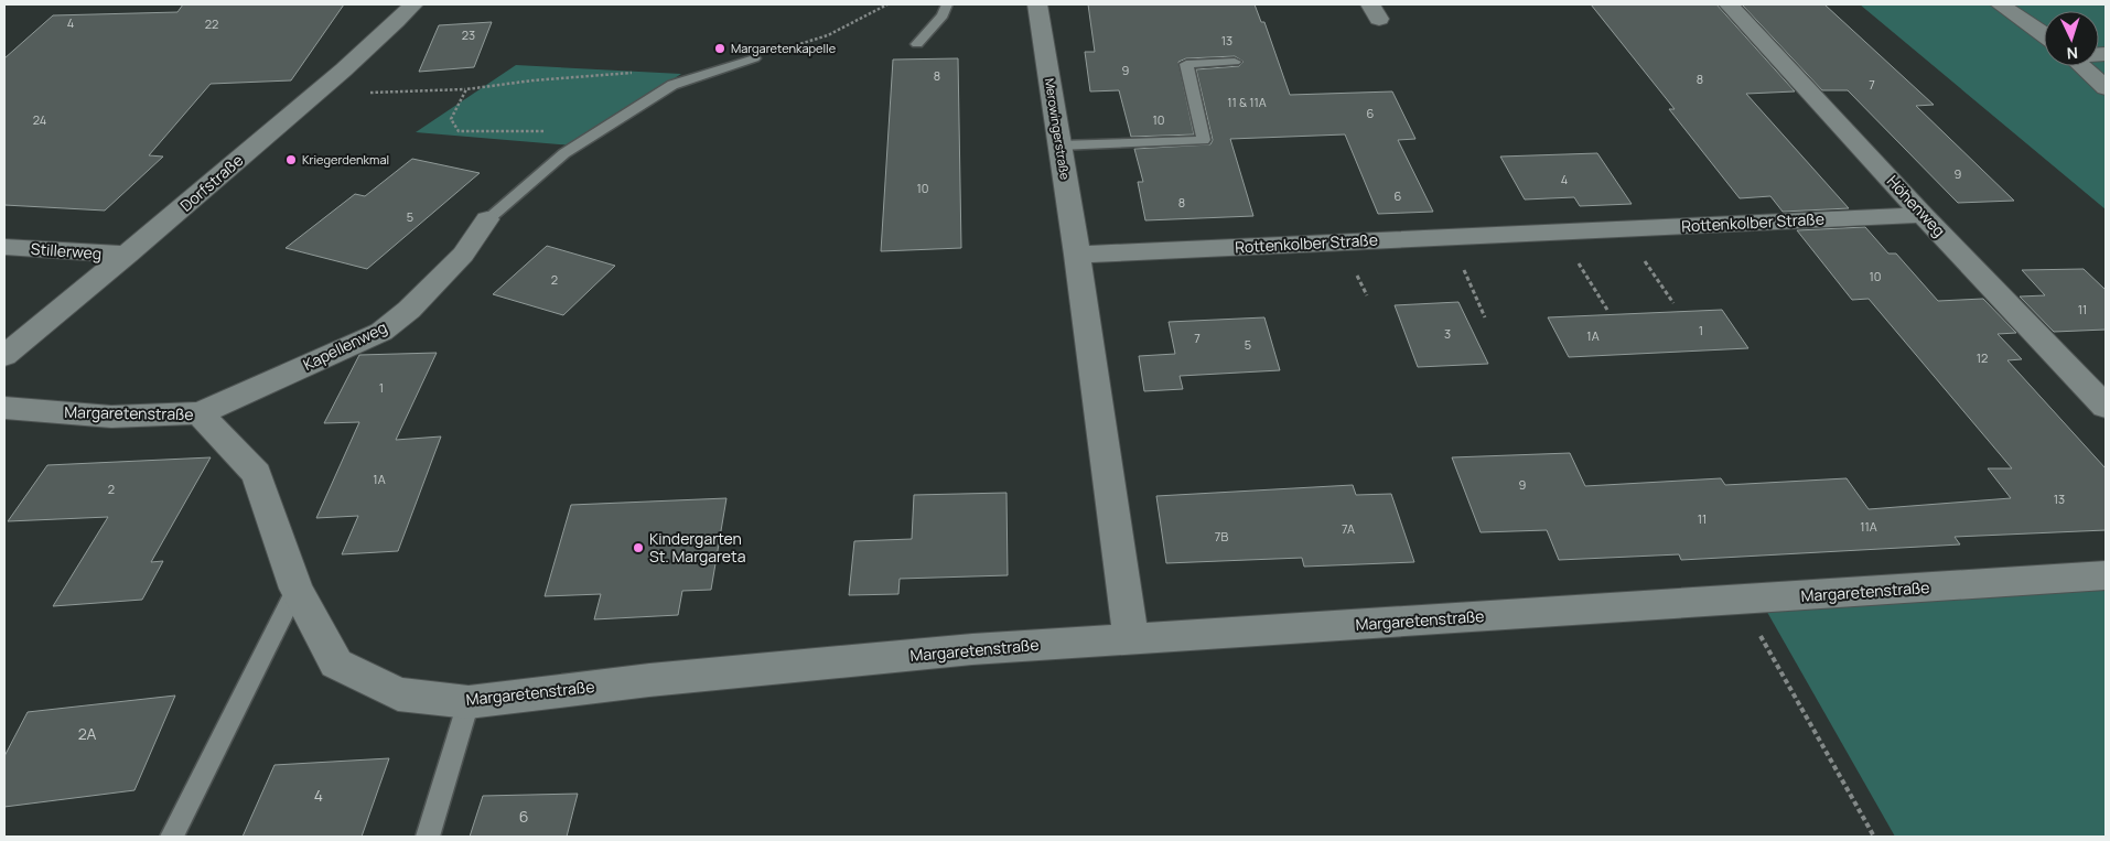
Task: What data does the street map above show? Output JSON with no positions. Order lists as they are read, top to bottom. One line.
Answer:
{"streets":{"street":["Merowingerstraße","Dorfstraße","Höhenweg","Rottenkolber Straße","Stillerweg","Kapellenweg","Margaretenstraße"]},"crossings":[["Merowingerstraße","Rottenkolber Straße"],["Dorfstraße","Stillerweg"],["Höhenweg","Rottenkolber Straße"],["Kapellenweg","Margaretenstraße"]],"places":["Margaretenkapelle","Kriegerdenkmal","Kindergarten St. Margareta"],"house_numbers":["4","22","23","13","9","8","8","7","11 & 11A","6","24","10","9","4","10","6","8","5","10","2","11","1","3","1A","7","5","12","1","1A","9","2","13","11","11A","7A","7B","2A","4","6"],"north":"bottom"}
